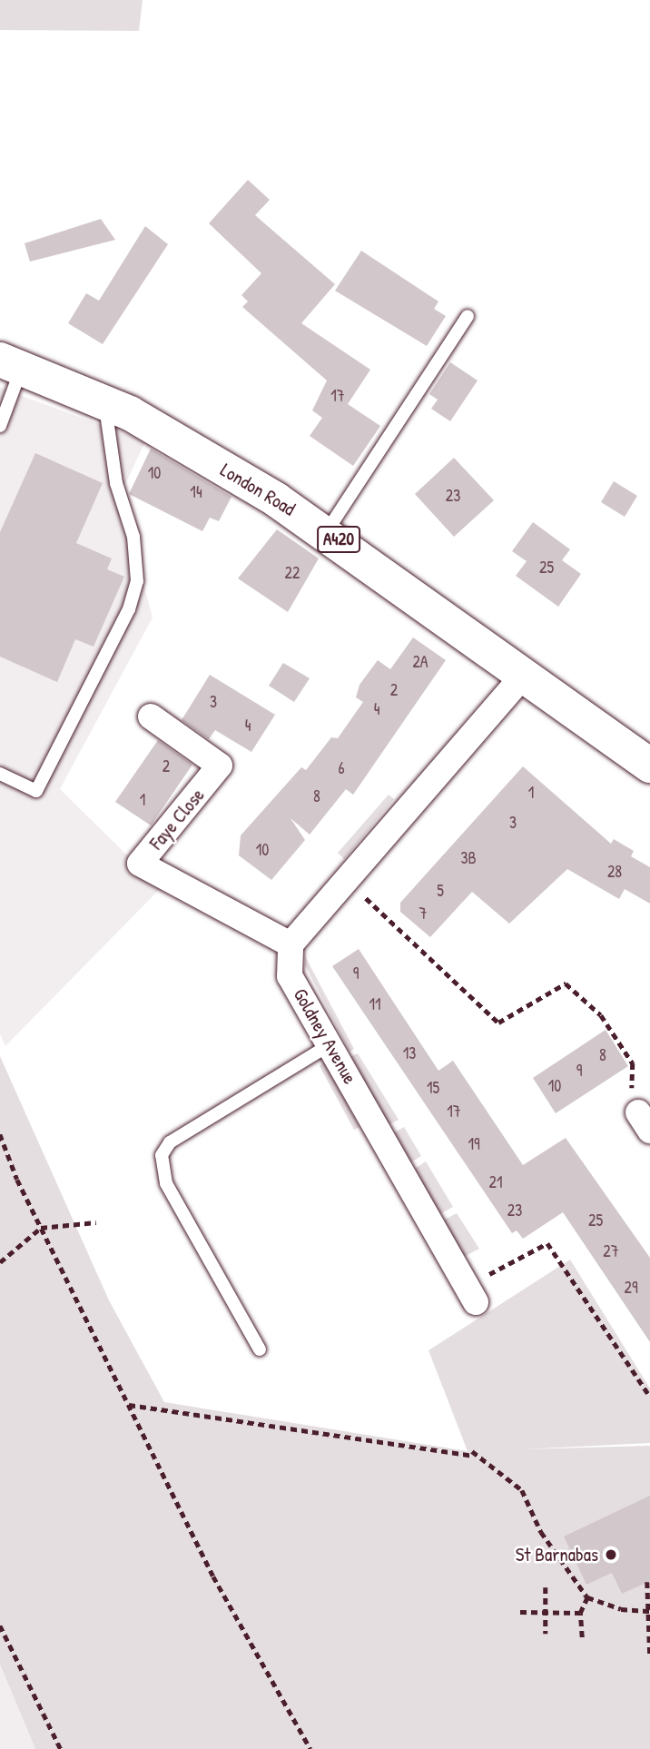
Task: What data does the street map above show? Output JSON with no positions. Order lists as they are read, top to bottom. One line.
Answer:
{"streets":{"main road":["London Road","A420"],"street":["Faye Close","Goldney Avenue"]},"crossings":[["Faye Close","Goldney Avenue"]],"places":["St Barnabas"],"house_numbers":["17","10","14","23","25","22","2A","2","3","4","4","2","6","1","8","1","3","10","3B","28","5","7","9","11","13","8","9","10","15","17","19","21","23","25","27","29"]}
